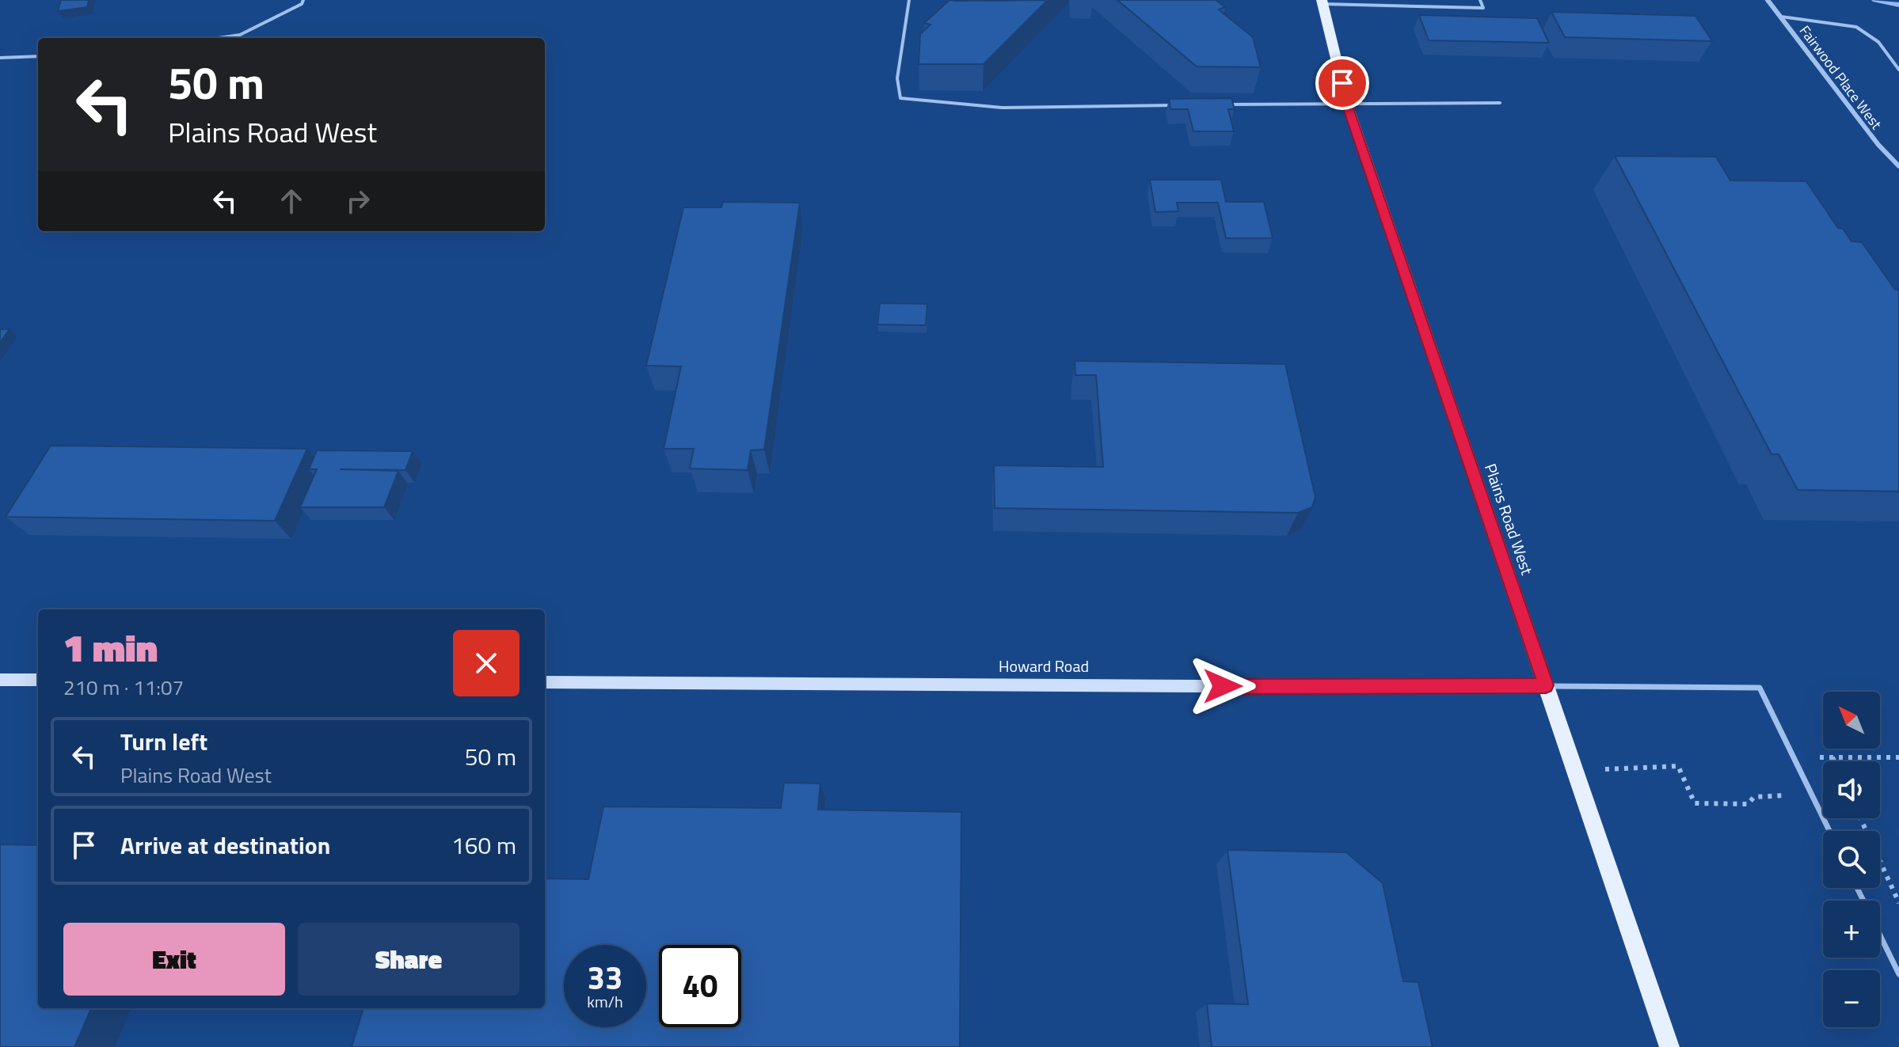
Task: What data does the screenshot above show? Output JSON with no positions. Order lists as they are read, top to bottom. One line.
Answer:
{"streets":{"main road":["Plains Road West"],"street":["Fairwood Place West","Howard Road"]},"crossings":[["Plains Road West","Howard Road"]],"north":"top left","page":{"turn":["50 m","Plains Road West"],"heading":["1 min","210 m · 11:07"],"map_buttons":["+","−"],"list":[{"name":"Turn left","note":"Plains Road West","value":"50 m"},{"name":"Arrive at destination","value":"160 m"}],"buttons":["Exit","Share"],"speed":"33 km/h","limit":"40"}}
